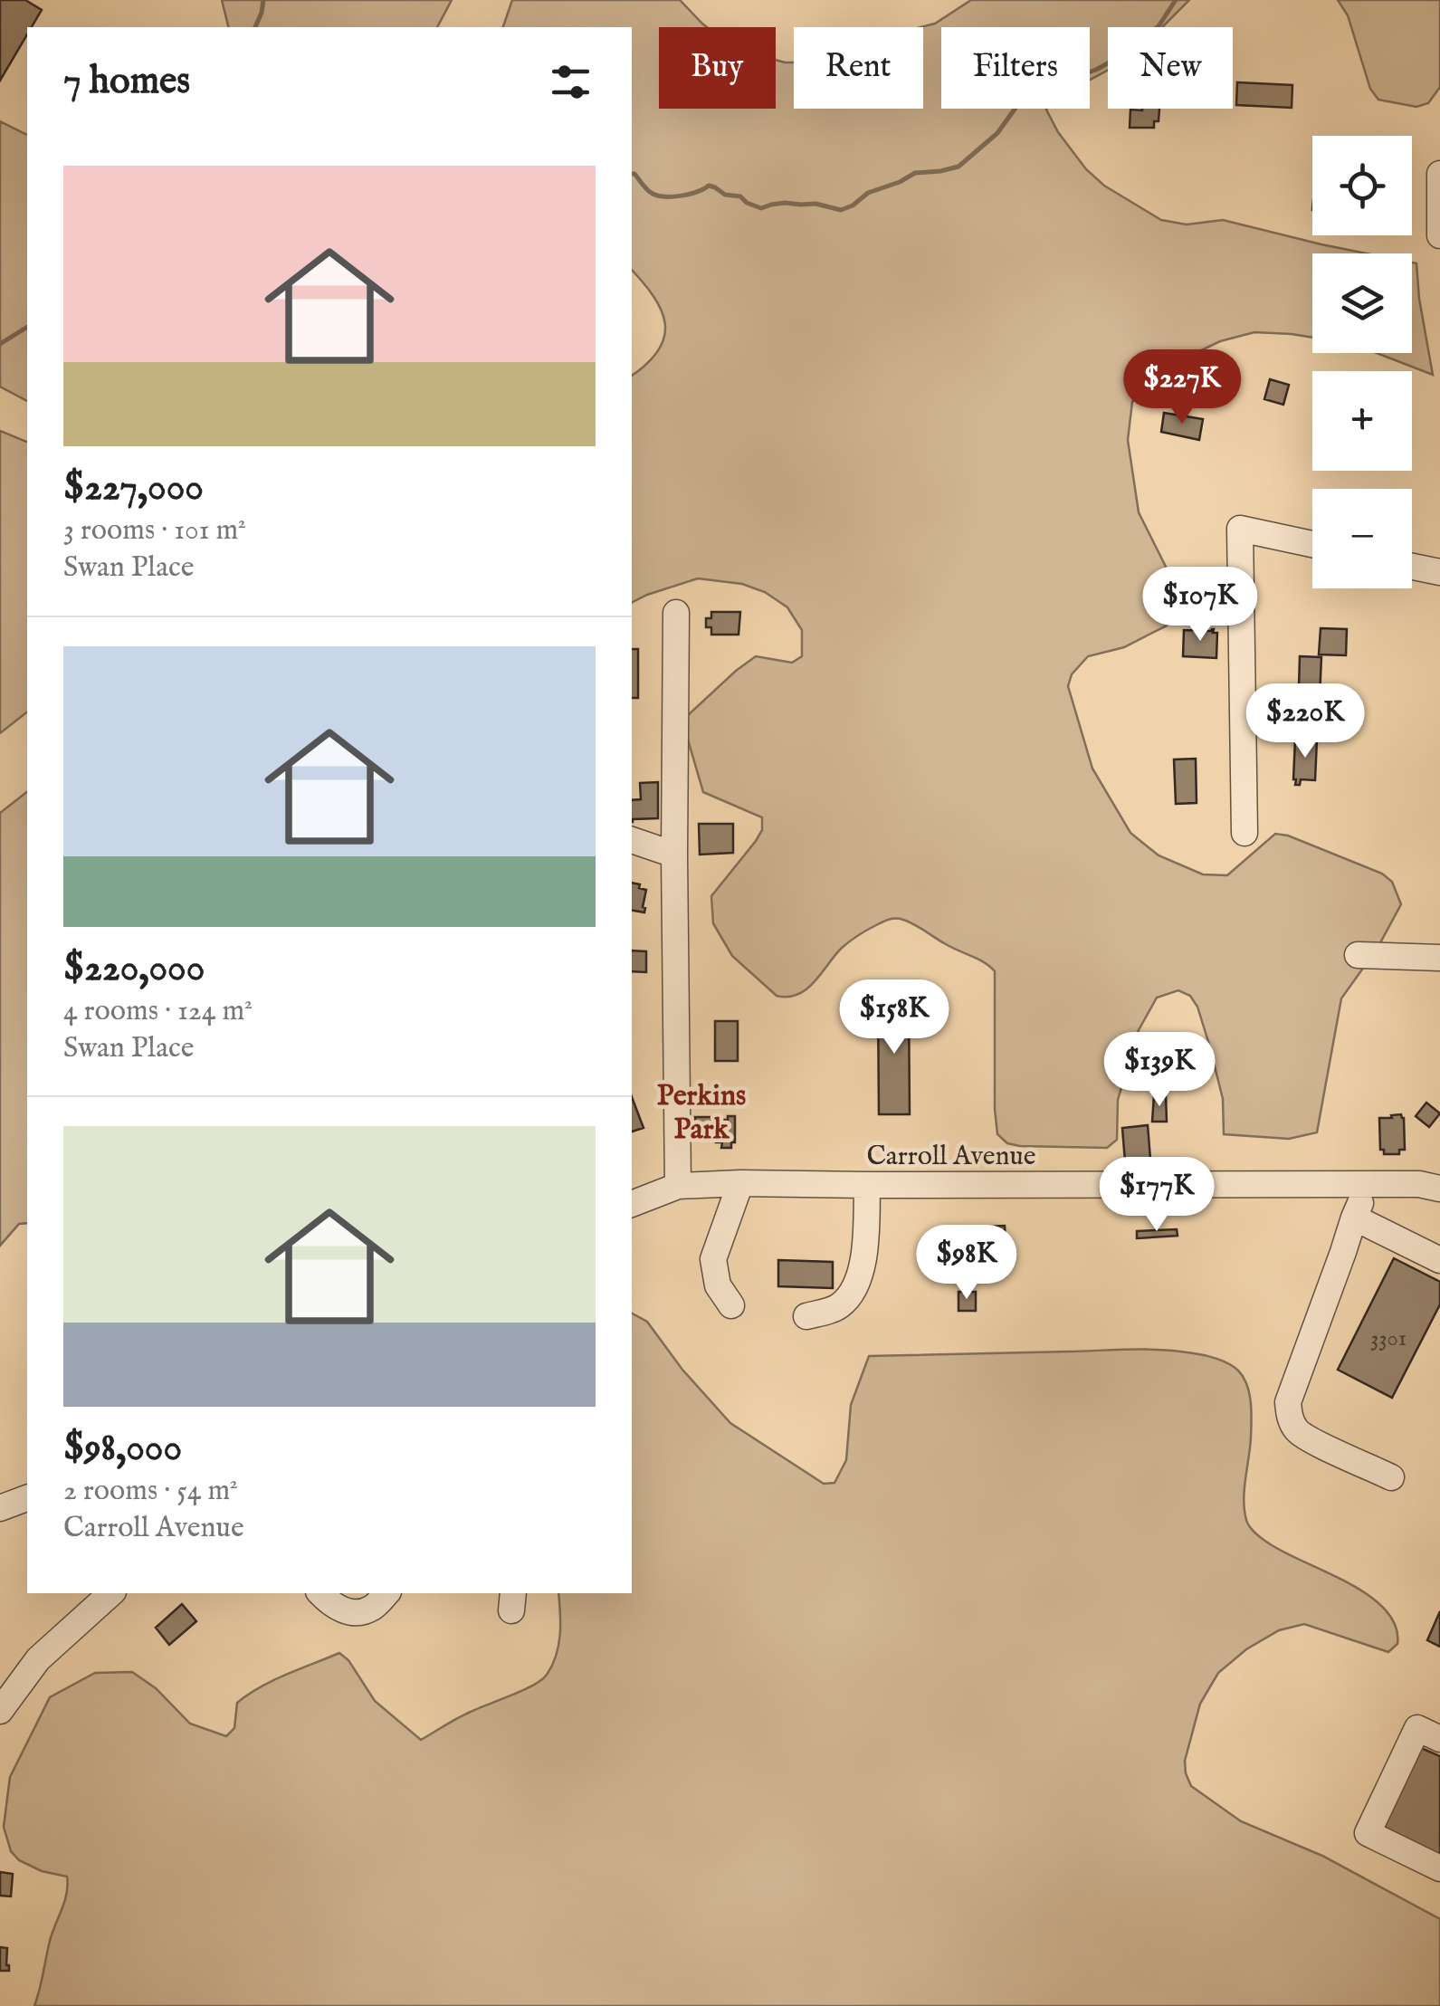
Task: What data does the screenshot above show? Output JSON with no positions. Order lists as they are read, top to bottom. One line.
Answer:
{"streets":{"street":["Carroll Avenue"]},"districts":["Perkins Park"],"house_numbers":["3301"],"page":{"chip":["Buy","Rent","Filters","New"],"heading":"7 homes","map_buttons":["+","−"],"list":[{"name":"$227,000","note":"3 rooms · 101 m² · Swan Place"},{"name":"$220,000","note":"4 rooms · 124 m² · Swan Place"},{"name":"$98,000","note":"2 rooms · 54 m² · Carroll Avenue"}],"price":["$227K","$107K","$220K","$158K","$139K","$177K","$98K"]}}
